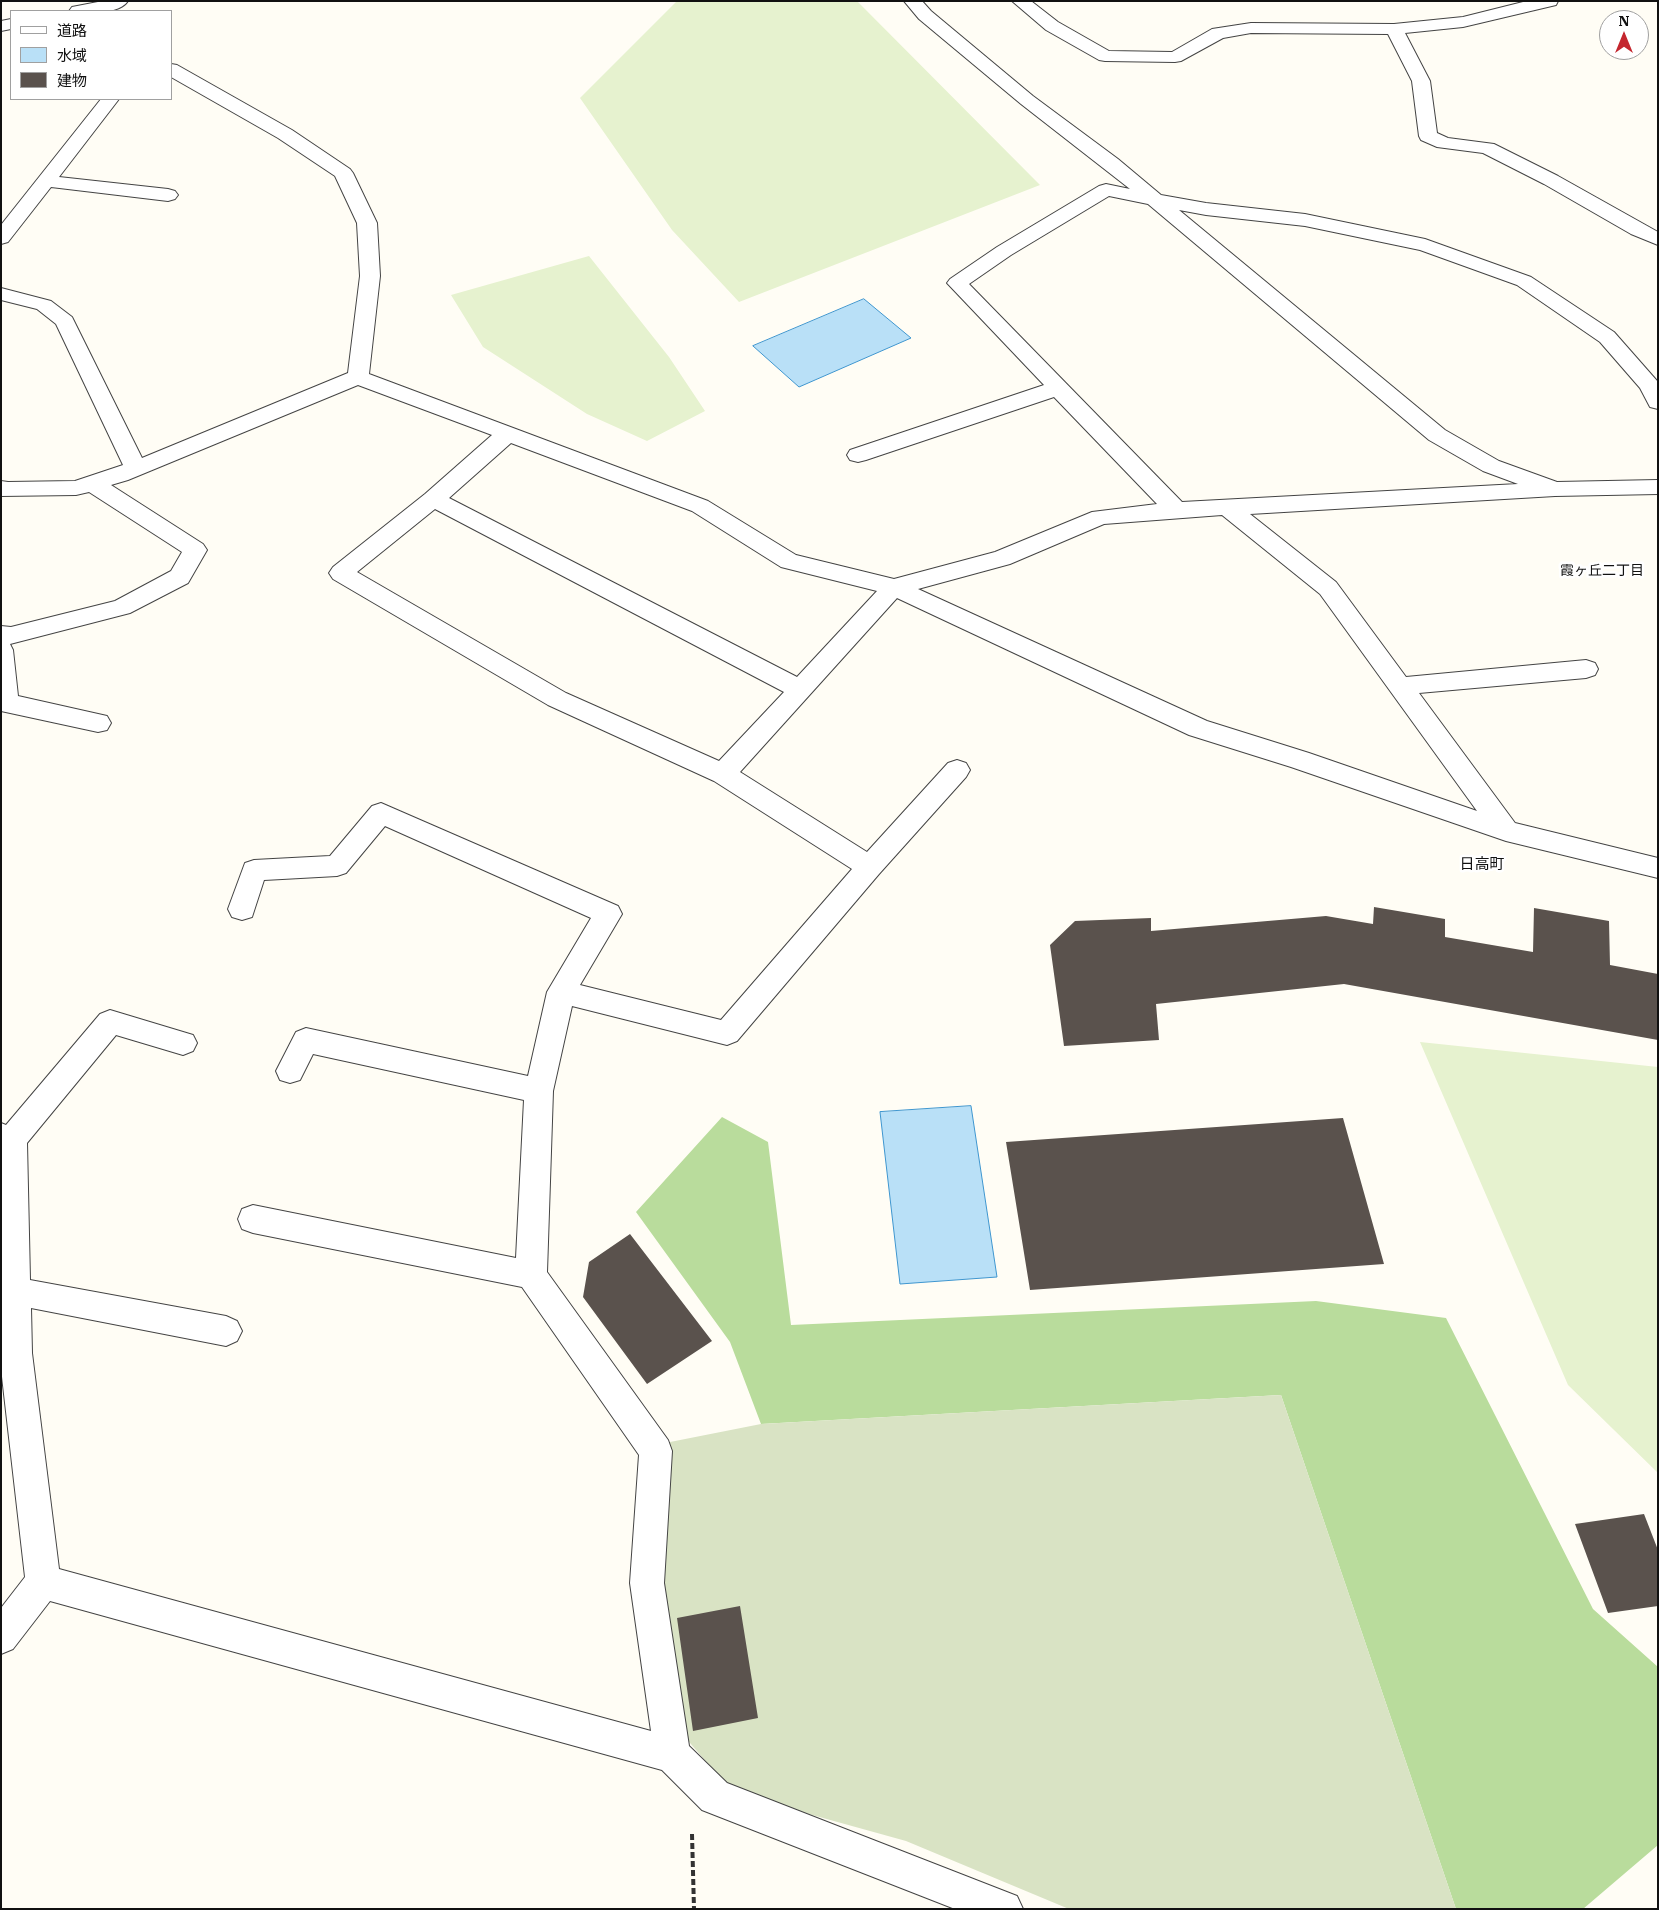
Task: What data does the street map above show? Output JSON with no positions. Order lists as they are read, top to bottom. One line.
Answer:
{"districts":["霞ヶ丘二丁目","日高町"],"legend":["道路","水域","建物"],"north":"top"}
